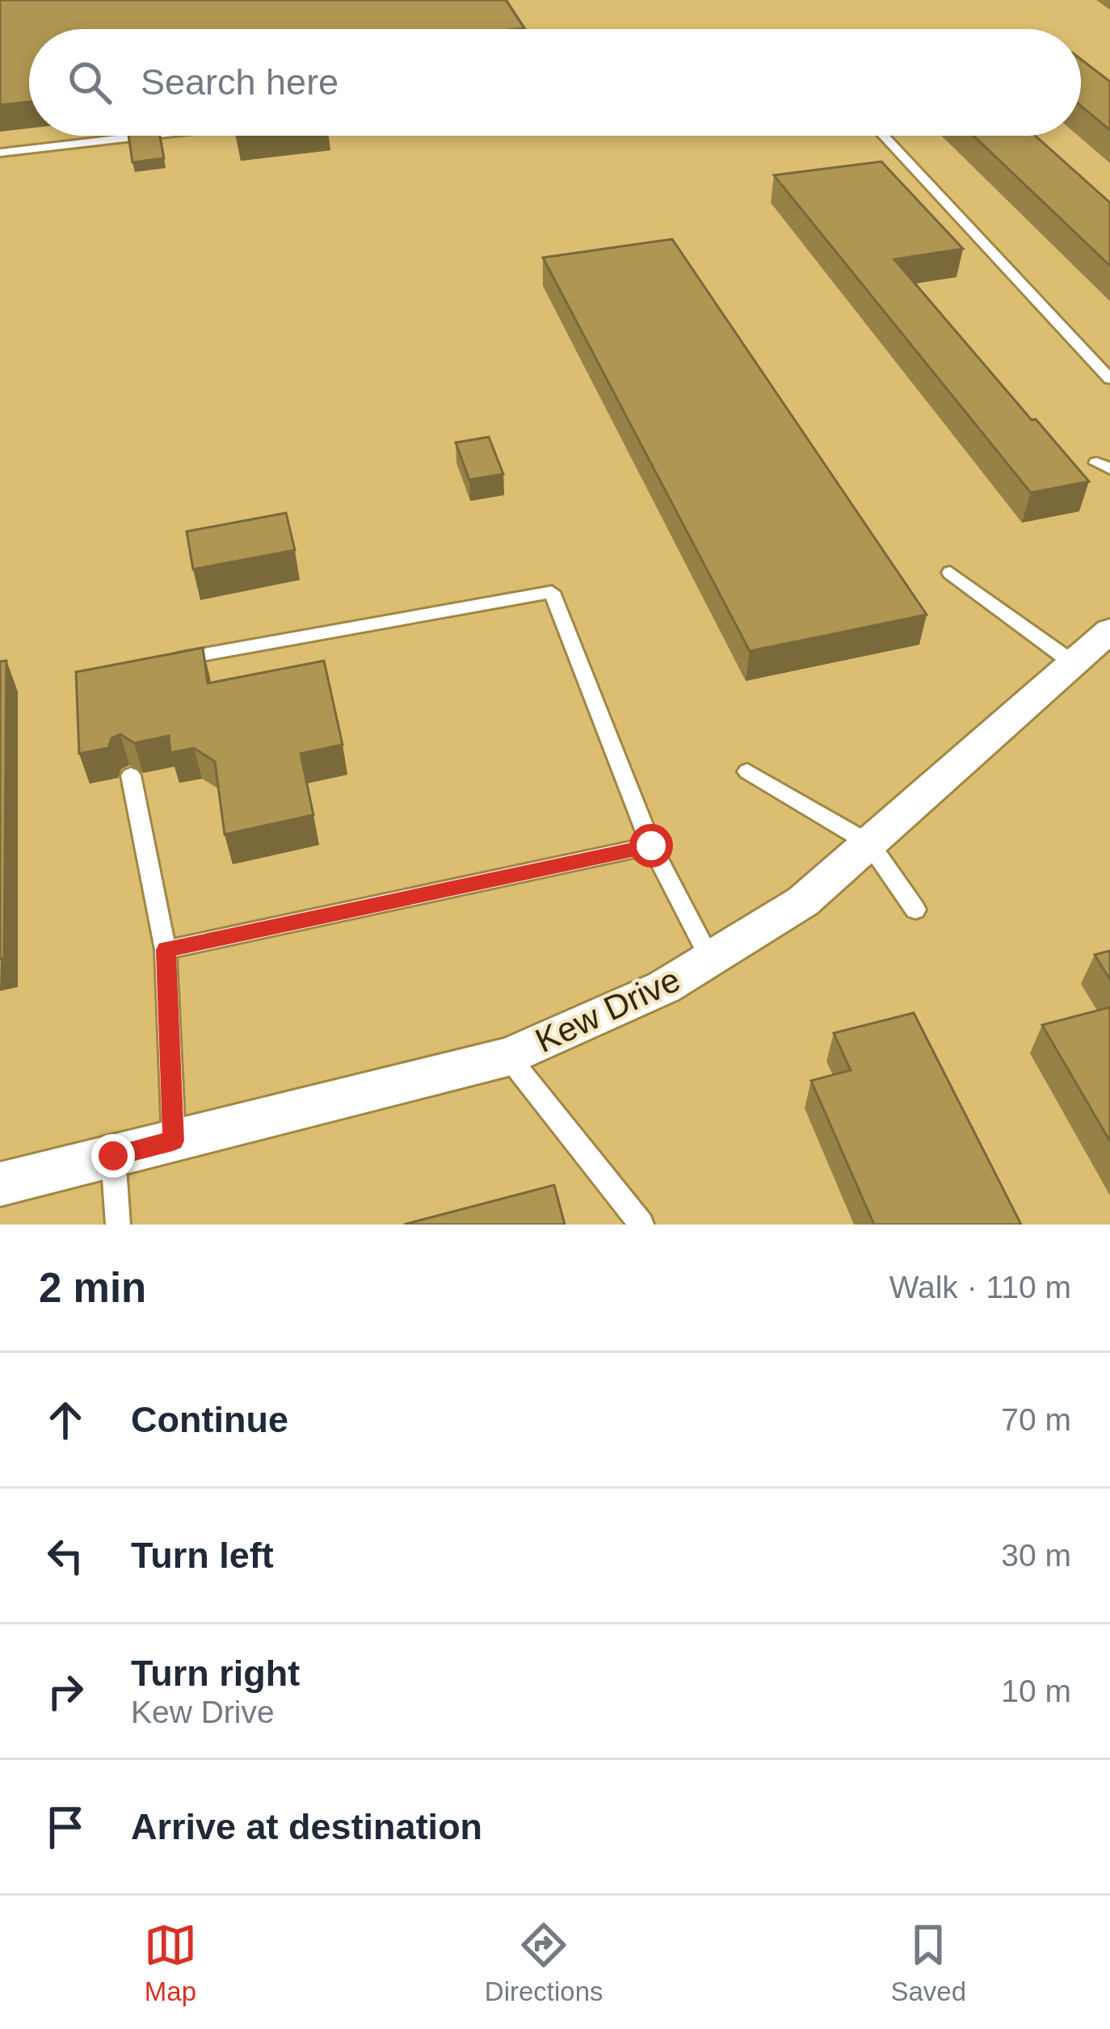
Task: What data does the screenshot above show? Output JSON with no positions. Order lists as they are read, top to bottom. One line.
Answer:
{"streets":{"street":["Kew Drive"]},"page":{"search":"Search here","heading":["2 min","Walk · 110 m"],"list":[["Continue","70 m"],["Turn left","30 m"],["Turn right","Kew Drive","10 m"],"Arrive at destination"],"nav":["Map","Directions","Saved"]}}
